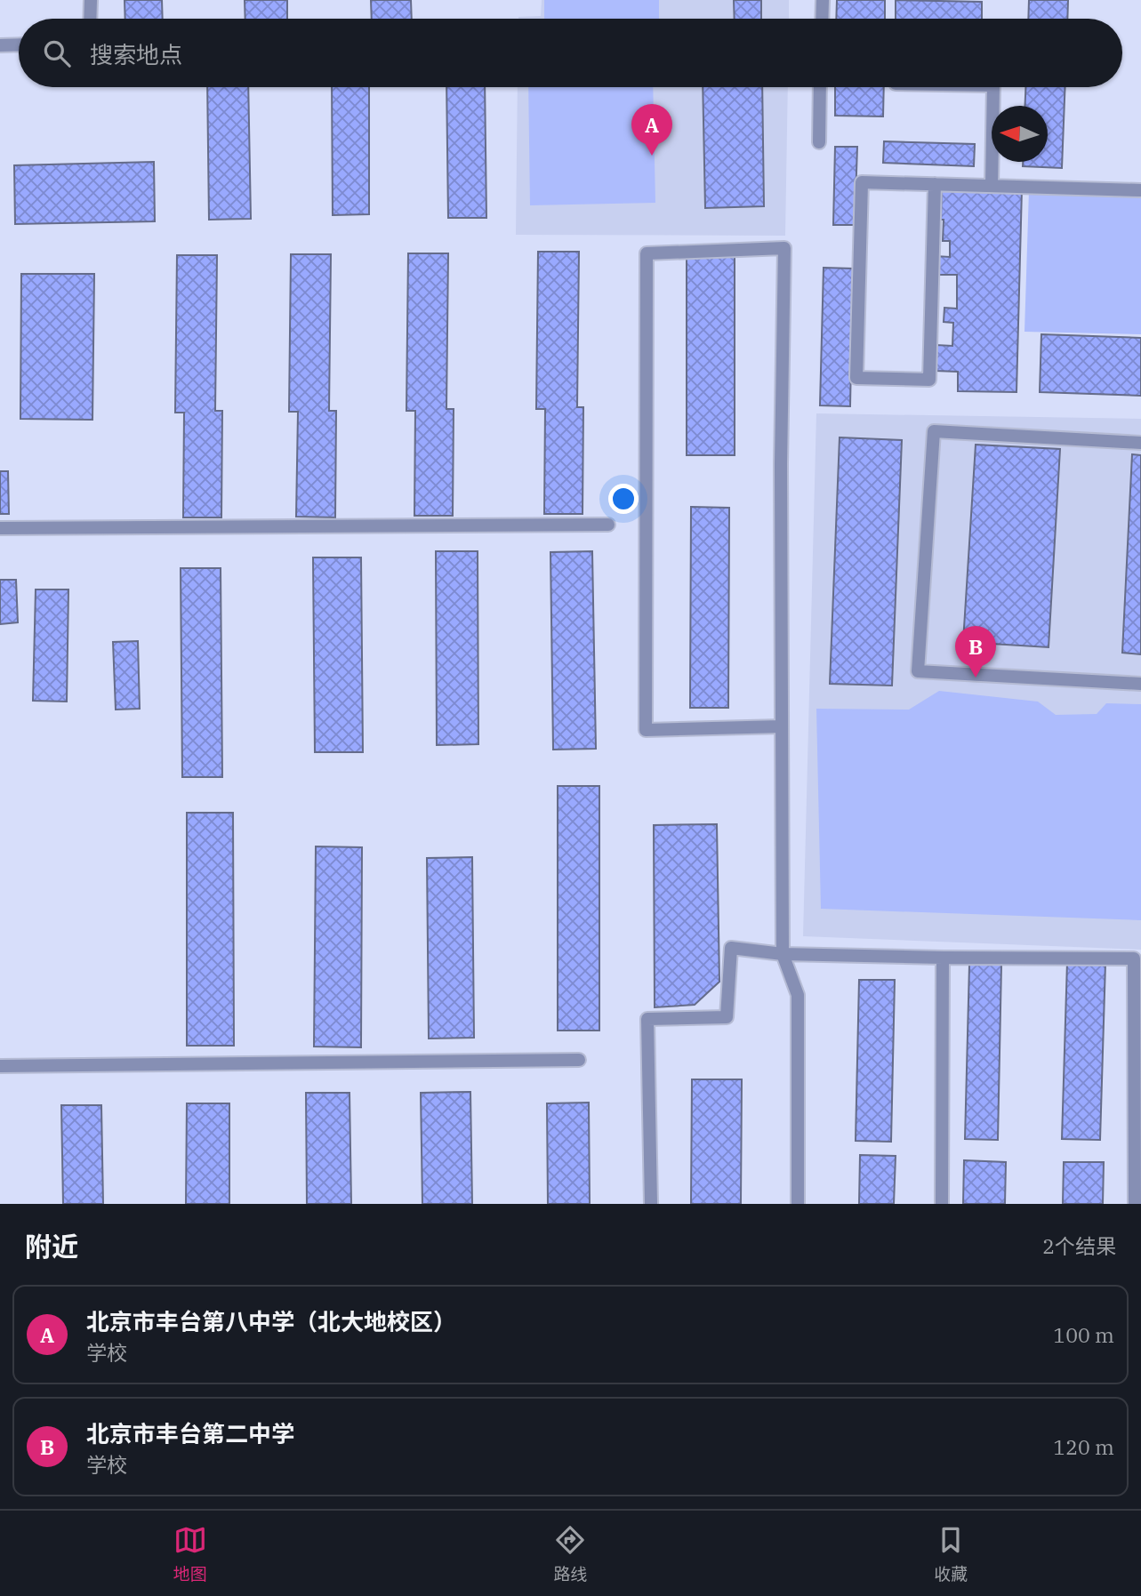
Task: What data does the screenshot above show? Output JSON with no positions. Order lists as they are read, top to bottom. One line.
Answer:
{"north":"left","page":{"search":"搜索地点","pins":["A","B"],"heading":["附近","2个结果"],"list":[{"mark":"A","name":"北京市丰台第八中学（北大地校区）","note":"学校","value":"100 m"},{"mark":"B","name":"北京市丰台第二中学","note":"学校","value":"120 m"}],"nav":["地图","路线","收藏"]}}
